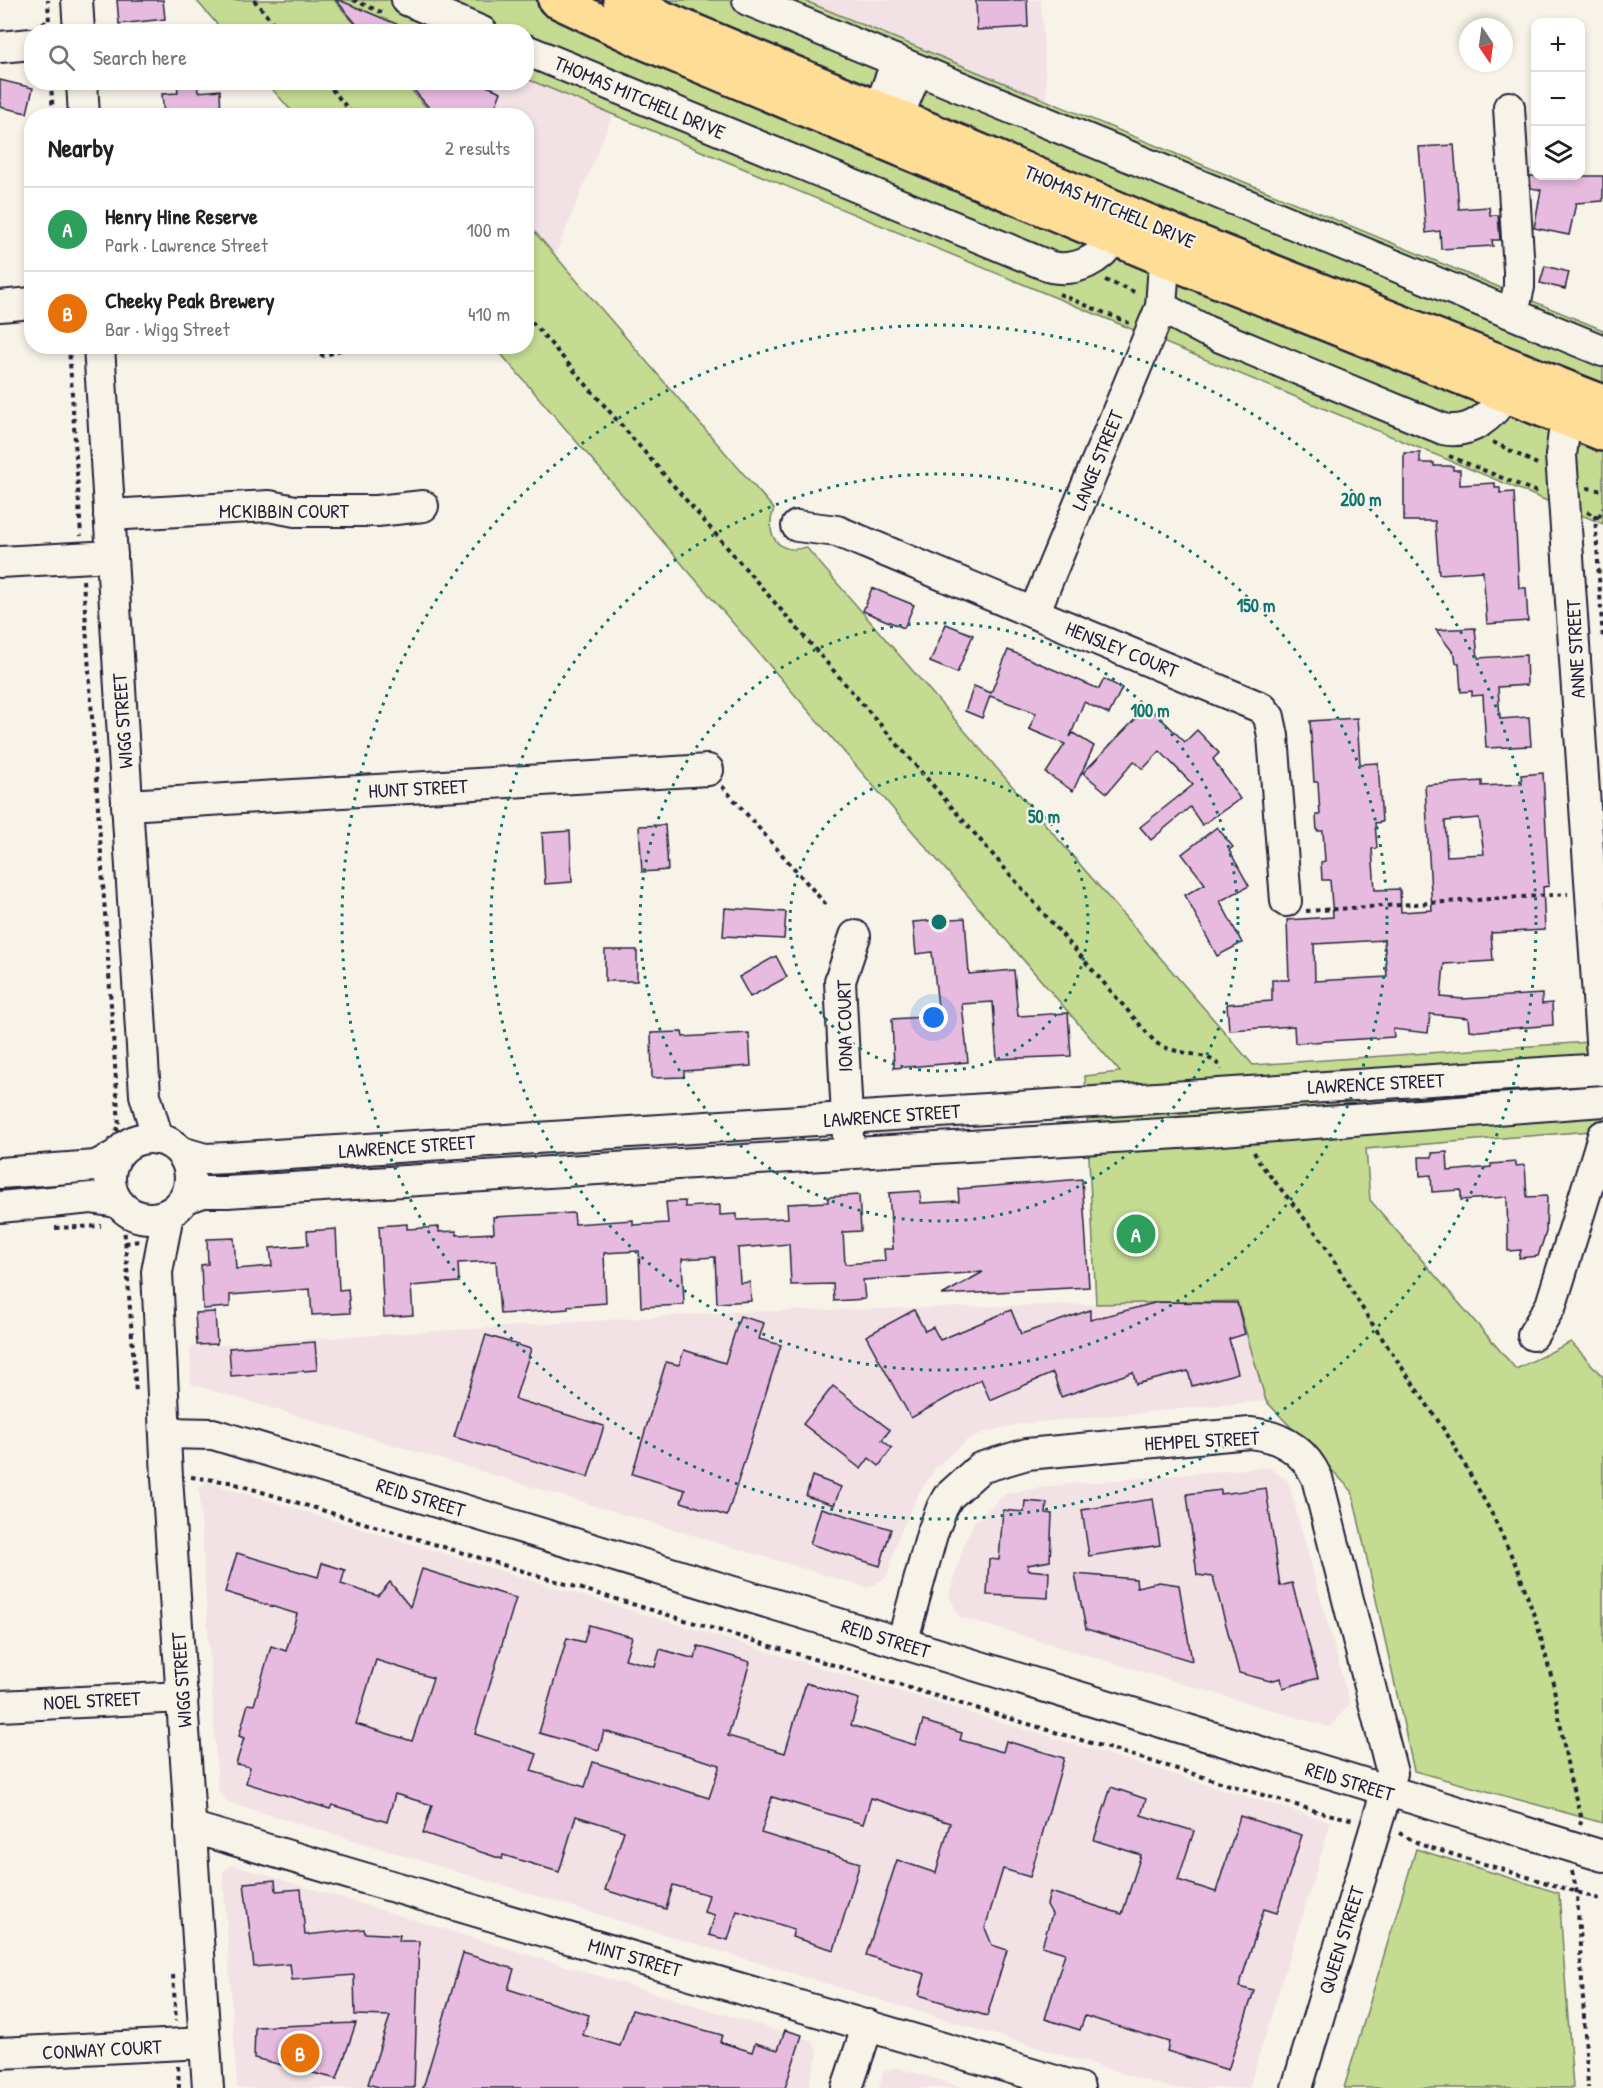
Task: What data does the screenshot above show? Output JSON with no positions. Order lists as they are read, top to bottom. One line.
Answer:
{"streets":{"main road":["THOMAS MITCHELL DRIVE"],"street":["LANGE STREET","MCKIBBIN COURT","HENSLEY COURT","ANNE STREET","WIGG STREET","HUNT STREET","IONA COURT","LAWRENCE STREET","HEMPEL STREET","REID STREET","NOEL STREET","QUEEN STREET","MINT STREET","CONWAY COURT"]},"crossings":[["THOMAS MITCHELL DRIVE","LANGE STREET"],["THOMAS MITCHELL DRIVE","ANNE STREET"],["LANGE STREET","HENSLEY COURT"],["MCKIBBIN COURT","WIGG STREET"],["ANNE STREET","LAWRENCE STREET"],["WIGG STREET","HUNT STREET"],["WIGG STREET","LAWRENCE STREET"],["WIGG STREET","REID STREET"],["WIGG STREET","NOEL STREET"],["WIGG STREET","MINT STREET"],["WIGG STREET","CONWAY COURT"],["IONA COURT","LAWRENCE STREET"],["HEMPEL STREET","REID STREET"],["HEMPEL STREET","QUEEN STREET"],["REID STREET","QUEEN STREET"]],"north":"bottom","page":{"map_buttons":["+","−"],"search":"Search here","heading":["Nearby","2 results"],"list":[{"mark":"A","name":"Henry Hine Reserve","note":"Park · Lawrence Street","value":"100 m"},{"mark":"B","name":"Cheeky Peak Brewery","note":"Bar · Wigg Street","value":"410 m"}],"pins":["A","B"]},"rings":["200 m","150 m","100 m","50 m"]}
